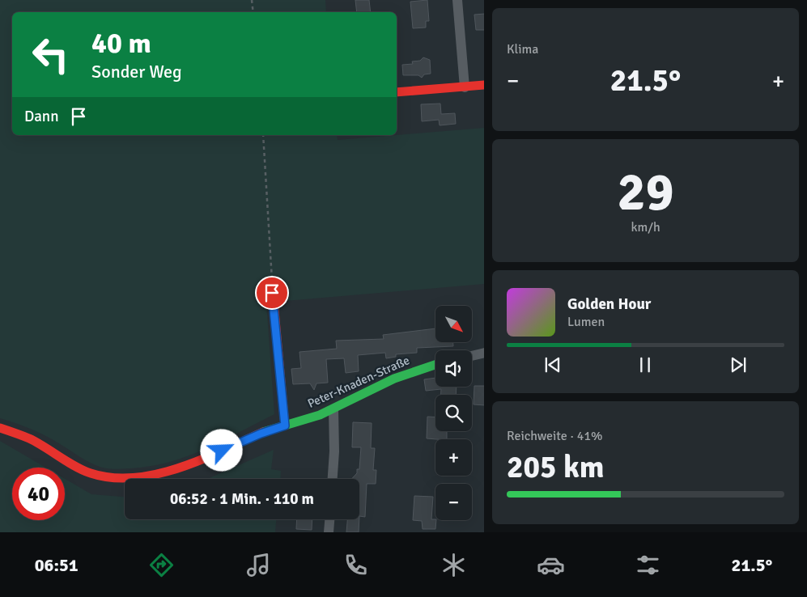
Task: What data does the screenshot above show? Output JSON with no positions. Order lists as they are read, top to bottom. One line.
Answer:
{"streets":{"street":["Peter-Knaden-Straße"]},"north":"bottom right","page":{"tile":["Klima",["29","km/h"],["Reichweite · 41%","205 km"]],"turn":["40 m","Sonder Weg"],"heat":["−","21.5°","+"],"then":"Dann","song":["Golden Hour","Lumen"],"map_buttons":["+","−"],"limit":"40","trip":"06:52 · 1 Min. · 110 m","tabs":["06:51","21.5°"]}}
